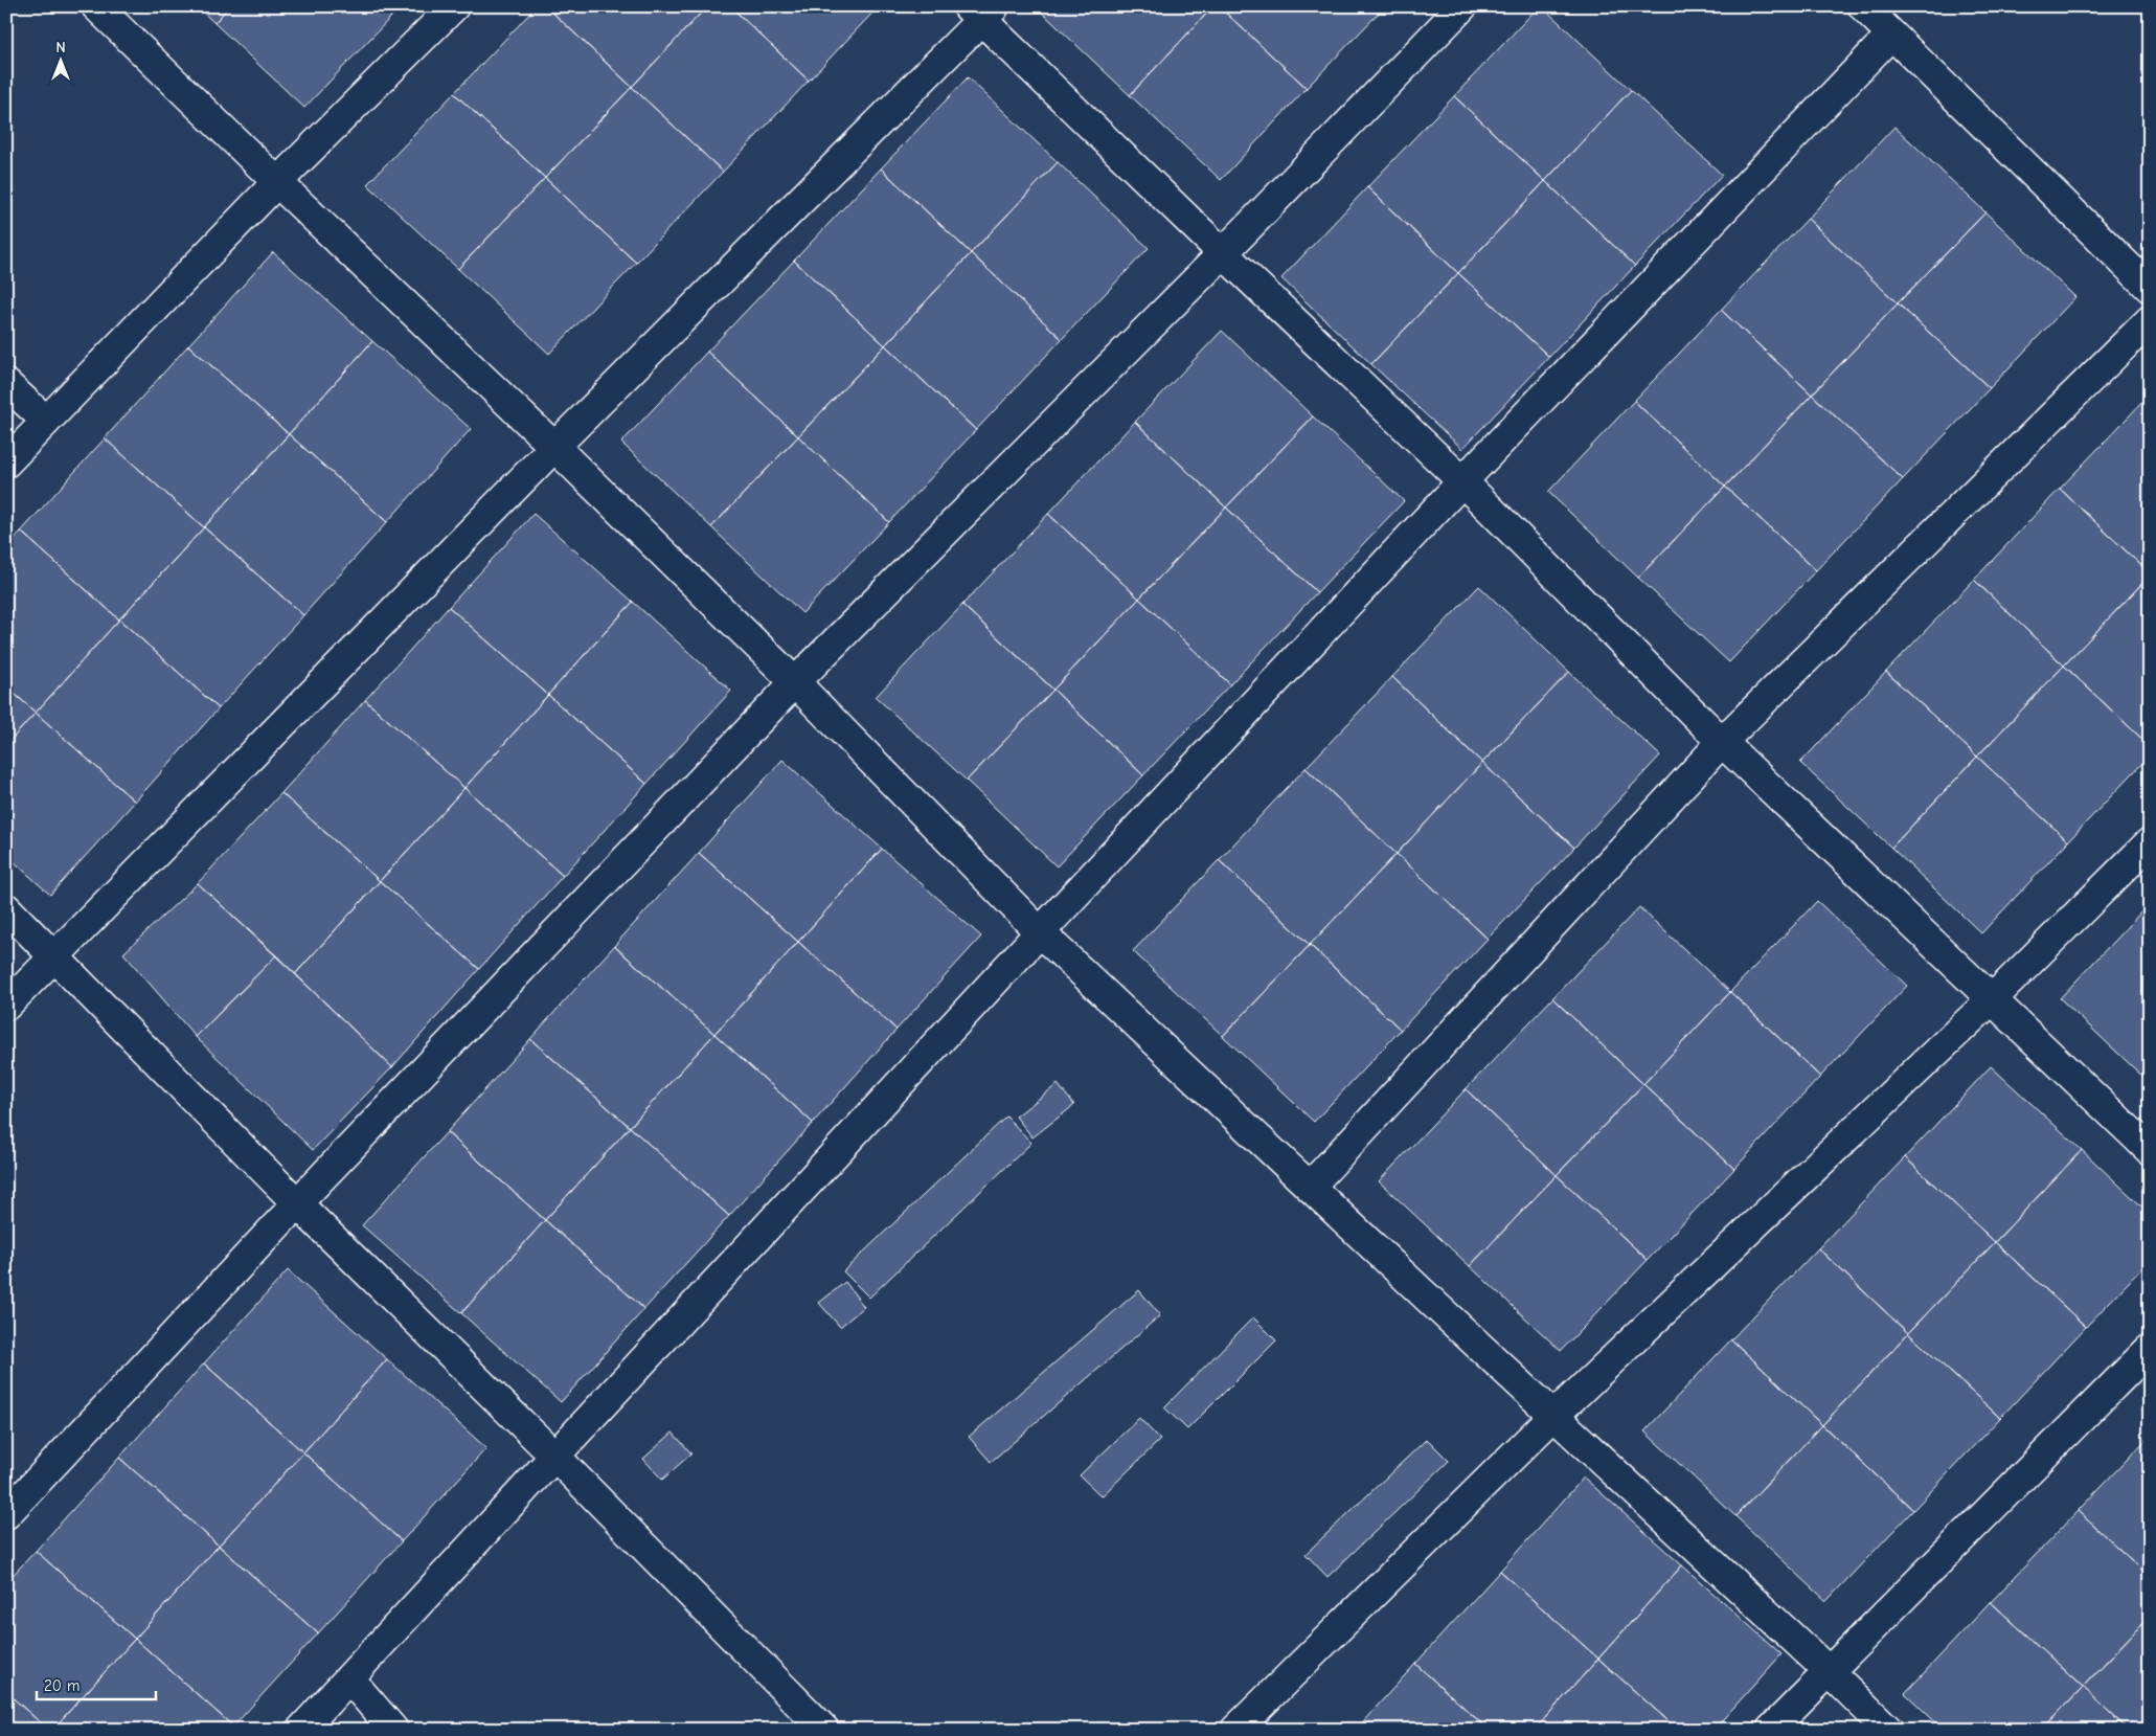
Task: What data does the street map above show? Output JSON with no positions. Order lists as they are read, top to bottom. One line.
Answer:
{"scale_bar":"20 m","north":"top"}
